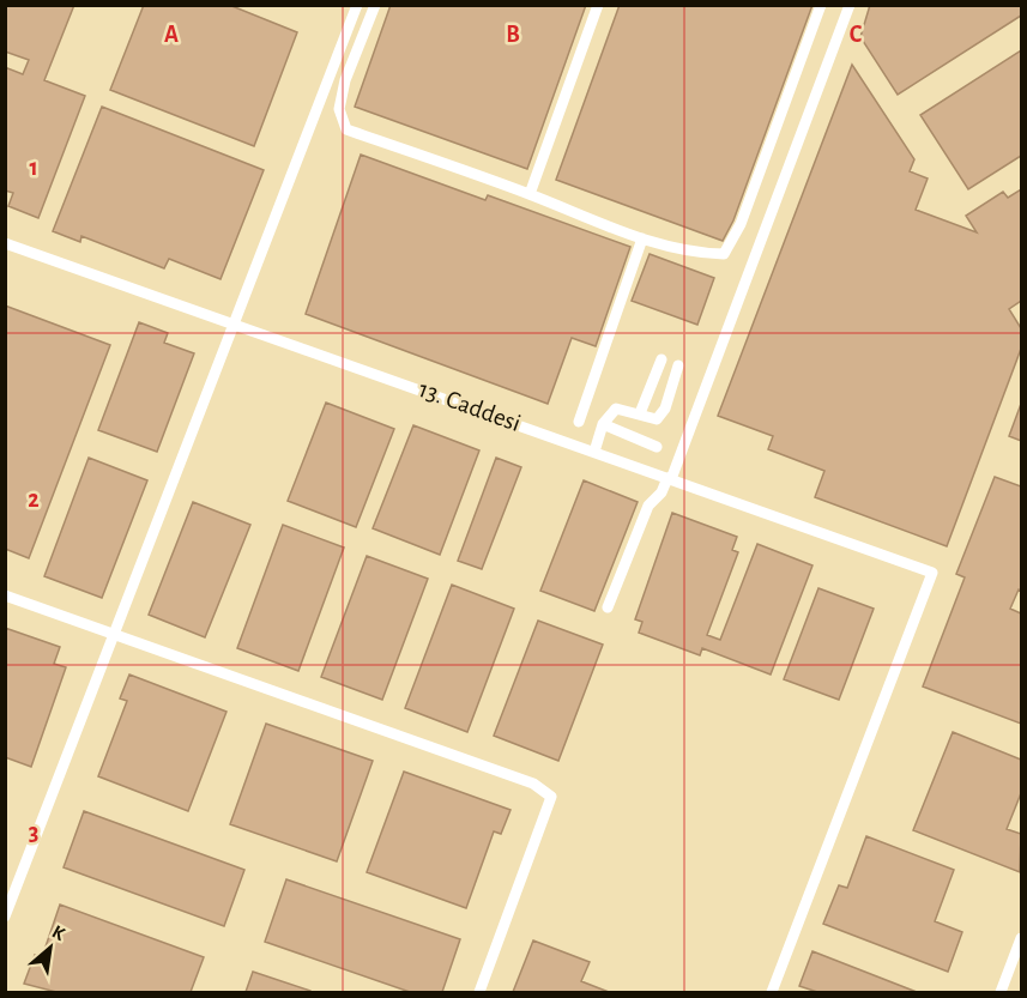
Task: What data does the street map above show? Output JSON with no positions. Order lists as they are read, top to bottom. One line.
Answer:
{"streets":{"street":["13. Caddesi"]},"north":"top right","grid":{"columns":["A","B","C"],"rows":["1","2","3"]}}
